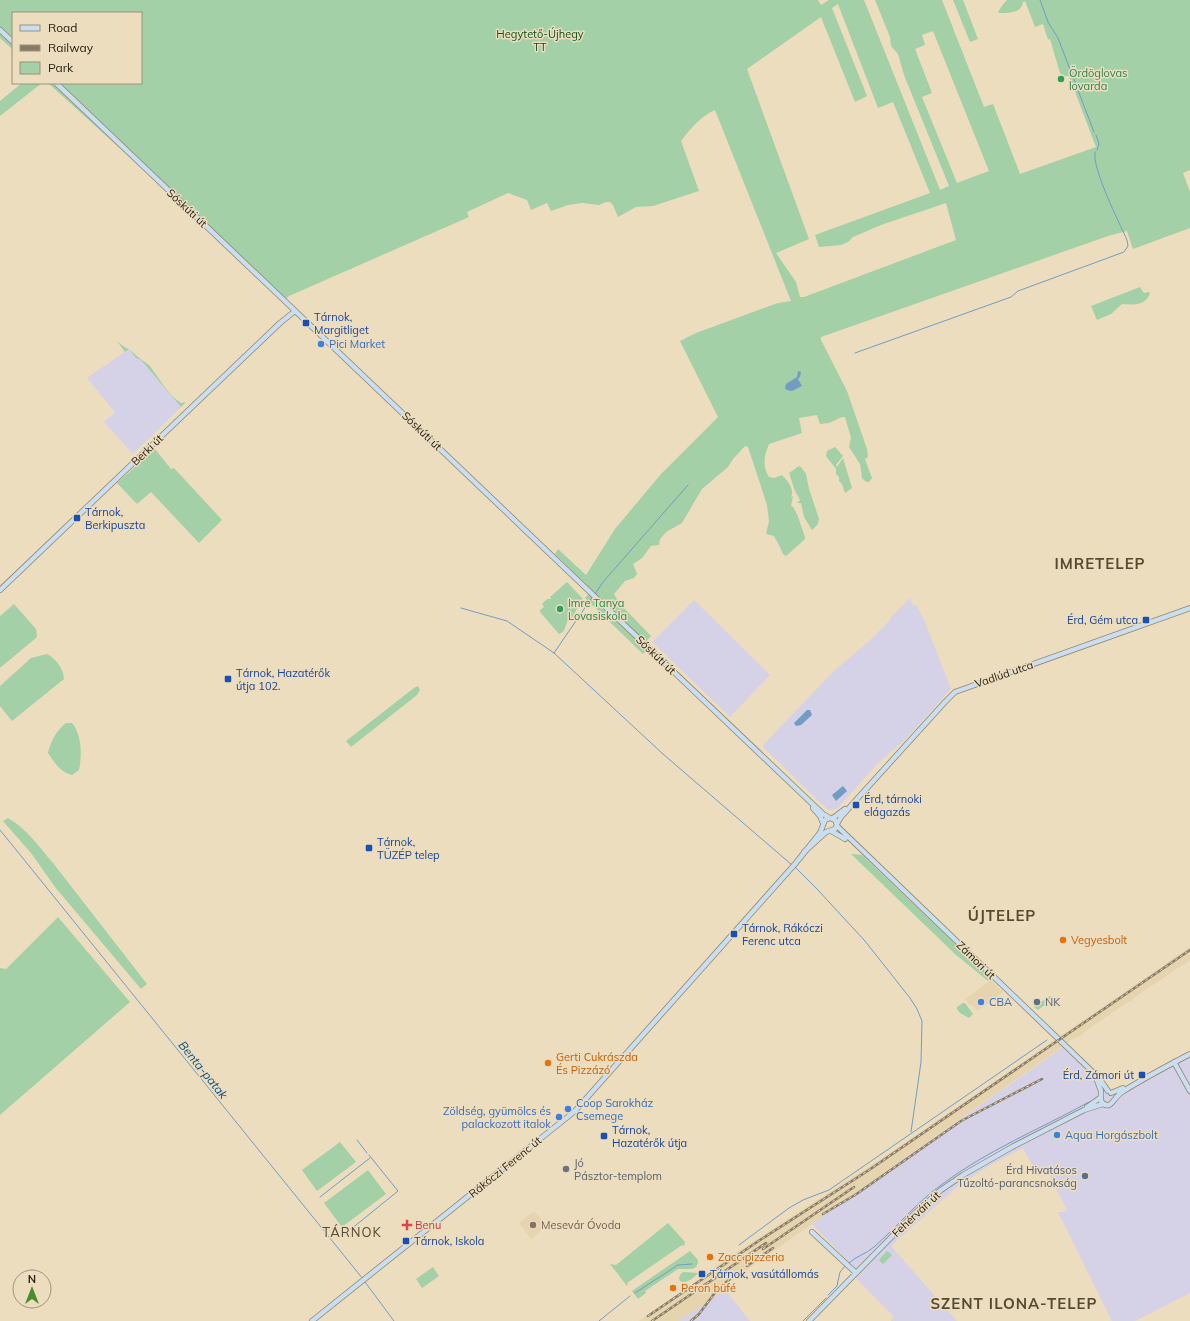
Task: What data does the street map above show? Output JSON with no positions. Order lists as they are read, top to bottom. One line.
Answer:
{"streets":{"main road":["Sóskúti út","Berki út","Vadlúd utca","Zámori út","Rákóczi Ferenc út","Fehérvári út"]},"crossings":[["Sóskúti út","Berki út"],["Sóskúti út","Vadlúd utca"],["Sóskúti út","Zámori út"],["Vadlúd utca","Zámori út"],["Zámori út","Fehérvári út"]],"districts":["IMRETELEP","ÚJTELEP","TÁRNOK","SZENT ILONA-TELEP"],"water":["Benta-patak"],"parks":["Hegytető-Újhegy TT"],"places":{"other":["Ördöglovas lovarda","Pici Market","Imre Tanya Lovasiskola","Vegyesbolt","CBA","NK","Gerti Cukrászda És Pizzázó","Coop Sarokház Csemege","Zöldség, gyümölcs és palackozott italok","Aqua Horgászbolt","Jó Pásztor-templom","Érd Hivatásos Tűzoltó-parancsnokság","Mesevár Óvoda","Zacc pizzeria","Peron büfé"],"transit":["Tárnok, Margitliget","Tárnok, Berkipuszta","Érd, Gém utca","Tárnok, Hazatérők útja 102.","Érd, tárnoki elágazás","Tárnok, TÜZÉP telep","Tárnok, Rákóczi Ferenc utca","Érd, Zámori út","Tárnok, Hazatérők útja","Tárnok, Iskola","Tárnok, vasútállomás"],"health":["Benu"]},"legend":["Road","Railway","Park"],"north":"top"}
